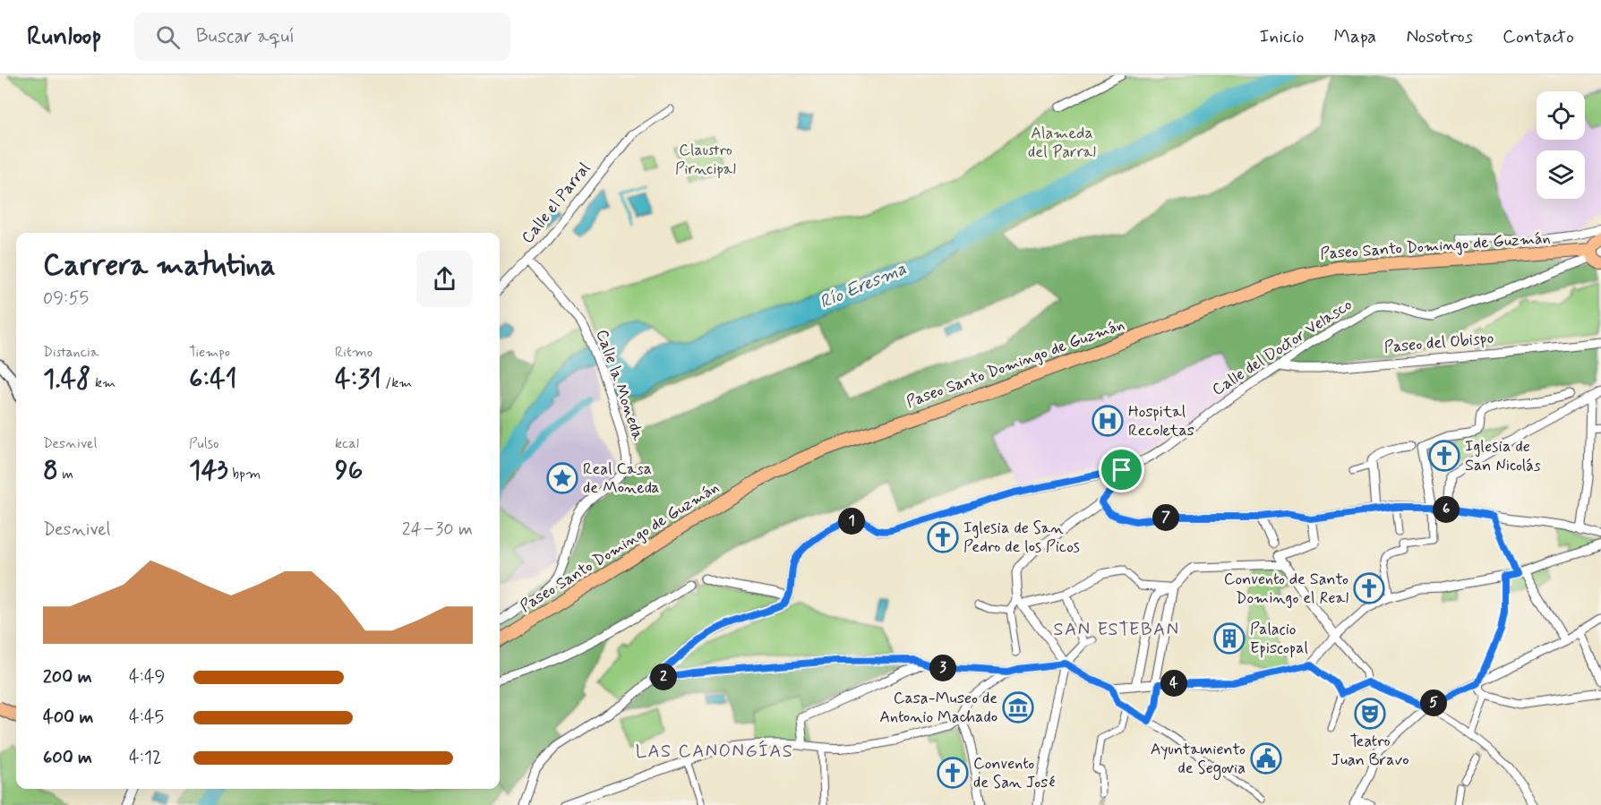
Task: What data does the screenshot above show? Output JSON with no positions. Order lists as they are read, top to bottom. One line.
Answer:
{"streets":{"main road":["Paseo Santo Domingo de Guzmán"],"street":["Calle el Parral","Paseo del Obispo","Calle del Doctor Velasco","Calle la Moneda"]},"crossings":[["Calle el Parral","Calle la Moneda"],["Paseo Santo Domingo de Guzmán","Calle del Doctor Velasco"],["Paseo del Obispo","Calle del Doctor Velasco"]],"districts":["SAN ESTEBAN","LAS CANONGÍAS"],"water":["Río Eresma"],"parks":["Alameda del Parral","Claustro Pirncipal"],"places":{"hospital":["Hospital Recoletas"],"church":["Iglesia de San Nicolás","Iglesia de San Pedro de los Picos","Convento de Santo Domingo el Real","Convento de San José"],"place":["Real Casa de Moneda"],"building":["Palacio Episcopal"],"museum":["Casa-Museo de Antonio Machado"],"theatre":["Teatro Juan Bravo"],"public building":["Ayuntamiento de Segovia"]},"page":{"header":"Runloop","search":"Buscar aquí","nav":["Inicio","Mapa","Nosotros","Contacto"],"heading":["Carrera matutina","09:55"],"stats":[["Distancia","1.48 km"],["Tiempo","6:41"],["Ritmo","4:31 /km"],["Desnivel","8 m"],["Pulso","143 bpm"],["kcal","96"]],"pins":["6","7","1","3","2","4","5"],"chart":["Desnivel","24–30 m"],"list":[{"name":"200 m","note":"4:49"},{"name":"400 m","note":"4:45"},{"name":"600 m","note":"4:12"}]}}
